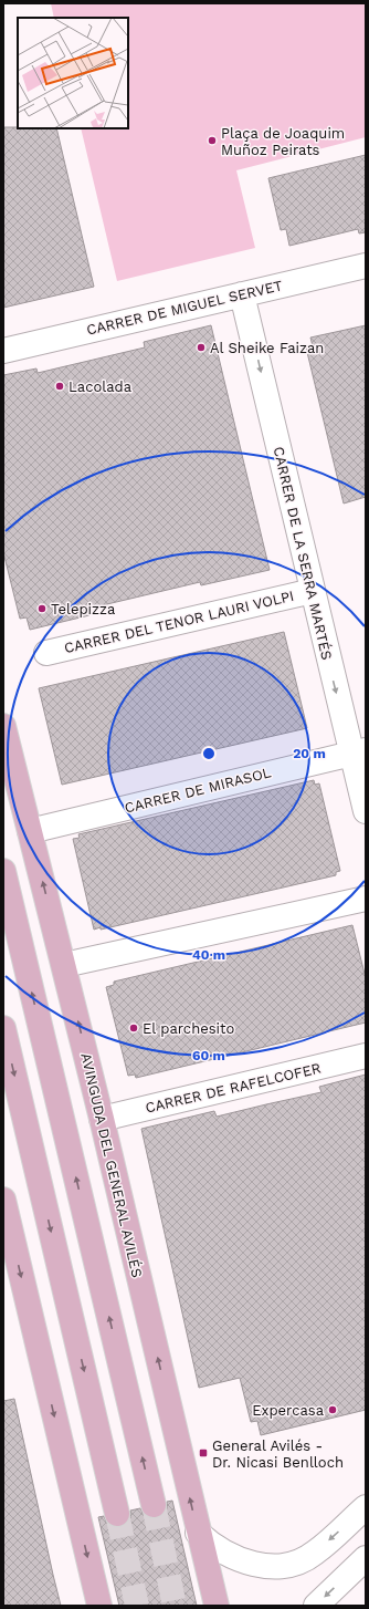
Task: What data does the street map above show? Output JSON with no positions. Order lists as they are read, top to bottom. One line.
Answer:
{"streets":{"main road":["AVINGUDA DEL GENERAL AVILÉS"],"street":["CARRER DE MIGUEL SERVET","CARRER DE LA SERRA MARTÉS","CARRER DEL TENOR LAURI VOLPI","CARRER DE MIRASOL","CARRER DE RAFELCOFER"]},"crossings":[["CARRER DE MIGUEL SERVET","CARRER DE LA SERRA MARTÉS"],["CARRER DE LA SERRA MARTÉS","CARRER DEL TENOR LAURI VOLPI"],["CARRER DE LA SERRA MARTÉS","CARRER DE MIRASOL"],["CARRER DE MIRASOL","AVINGUDA DEL GENERAL AVILÉS"],["CARRER DE RAFELCOFER","AVINGUDA DEL GENERAL AVILÉS"]],"one_way":["CARRER DE LA SERRA MARTÉS"],"places":{"other":["Plaça de Joaquim Muñoz Peirats","Al Sheike Faizan","Lacolada","Telepizza","El parchesito","Expercasa"],"transit":["General Avilés - Dr. Nicasi Benlloch"]},"rings":["20 m","40 m","60 m"]}
